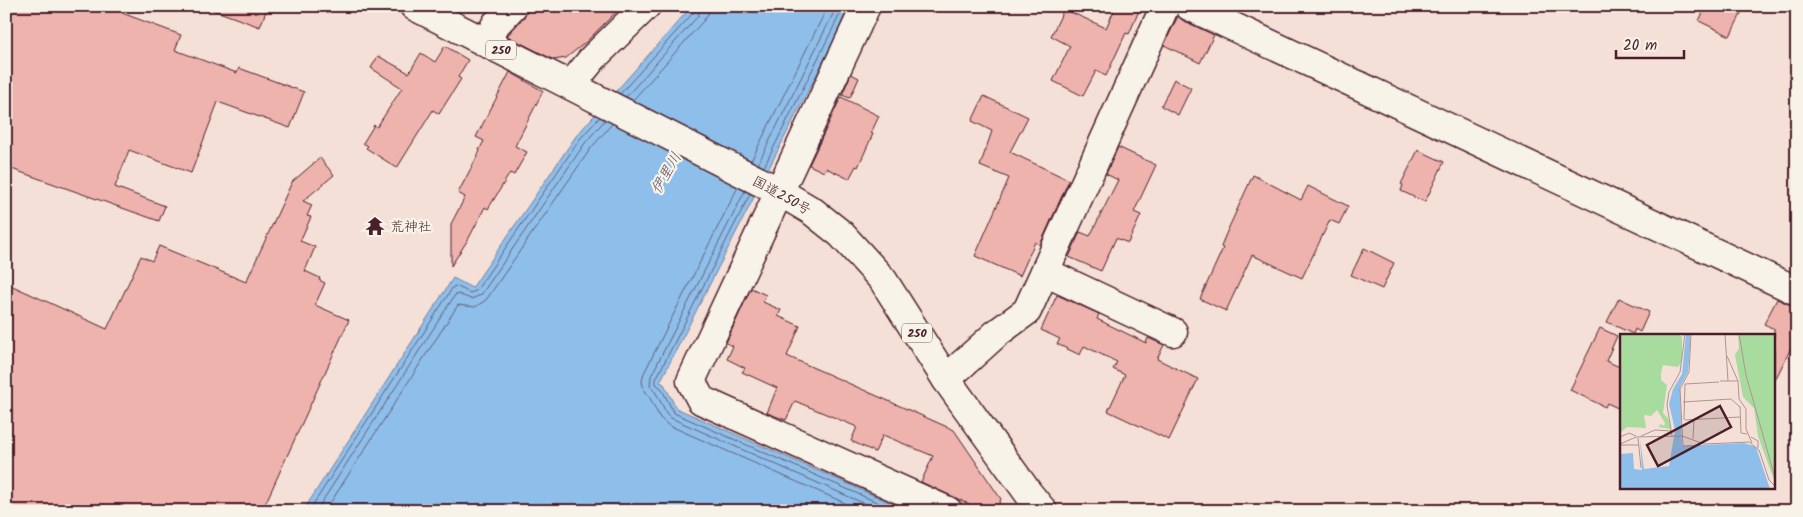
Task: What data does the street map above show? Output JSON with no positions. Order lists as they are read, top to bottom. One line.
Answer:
{"streets":{"main road":["250","国道250号"]},"water":["伊里川"],"places":{"temple":["荒神社"]},"scale_bar":"20 m"}
